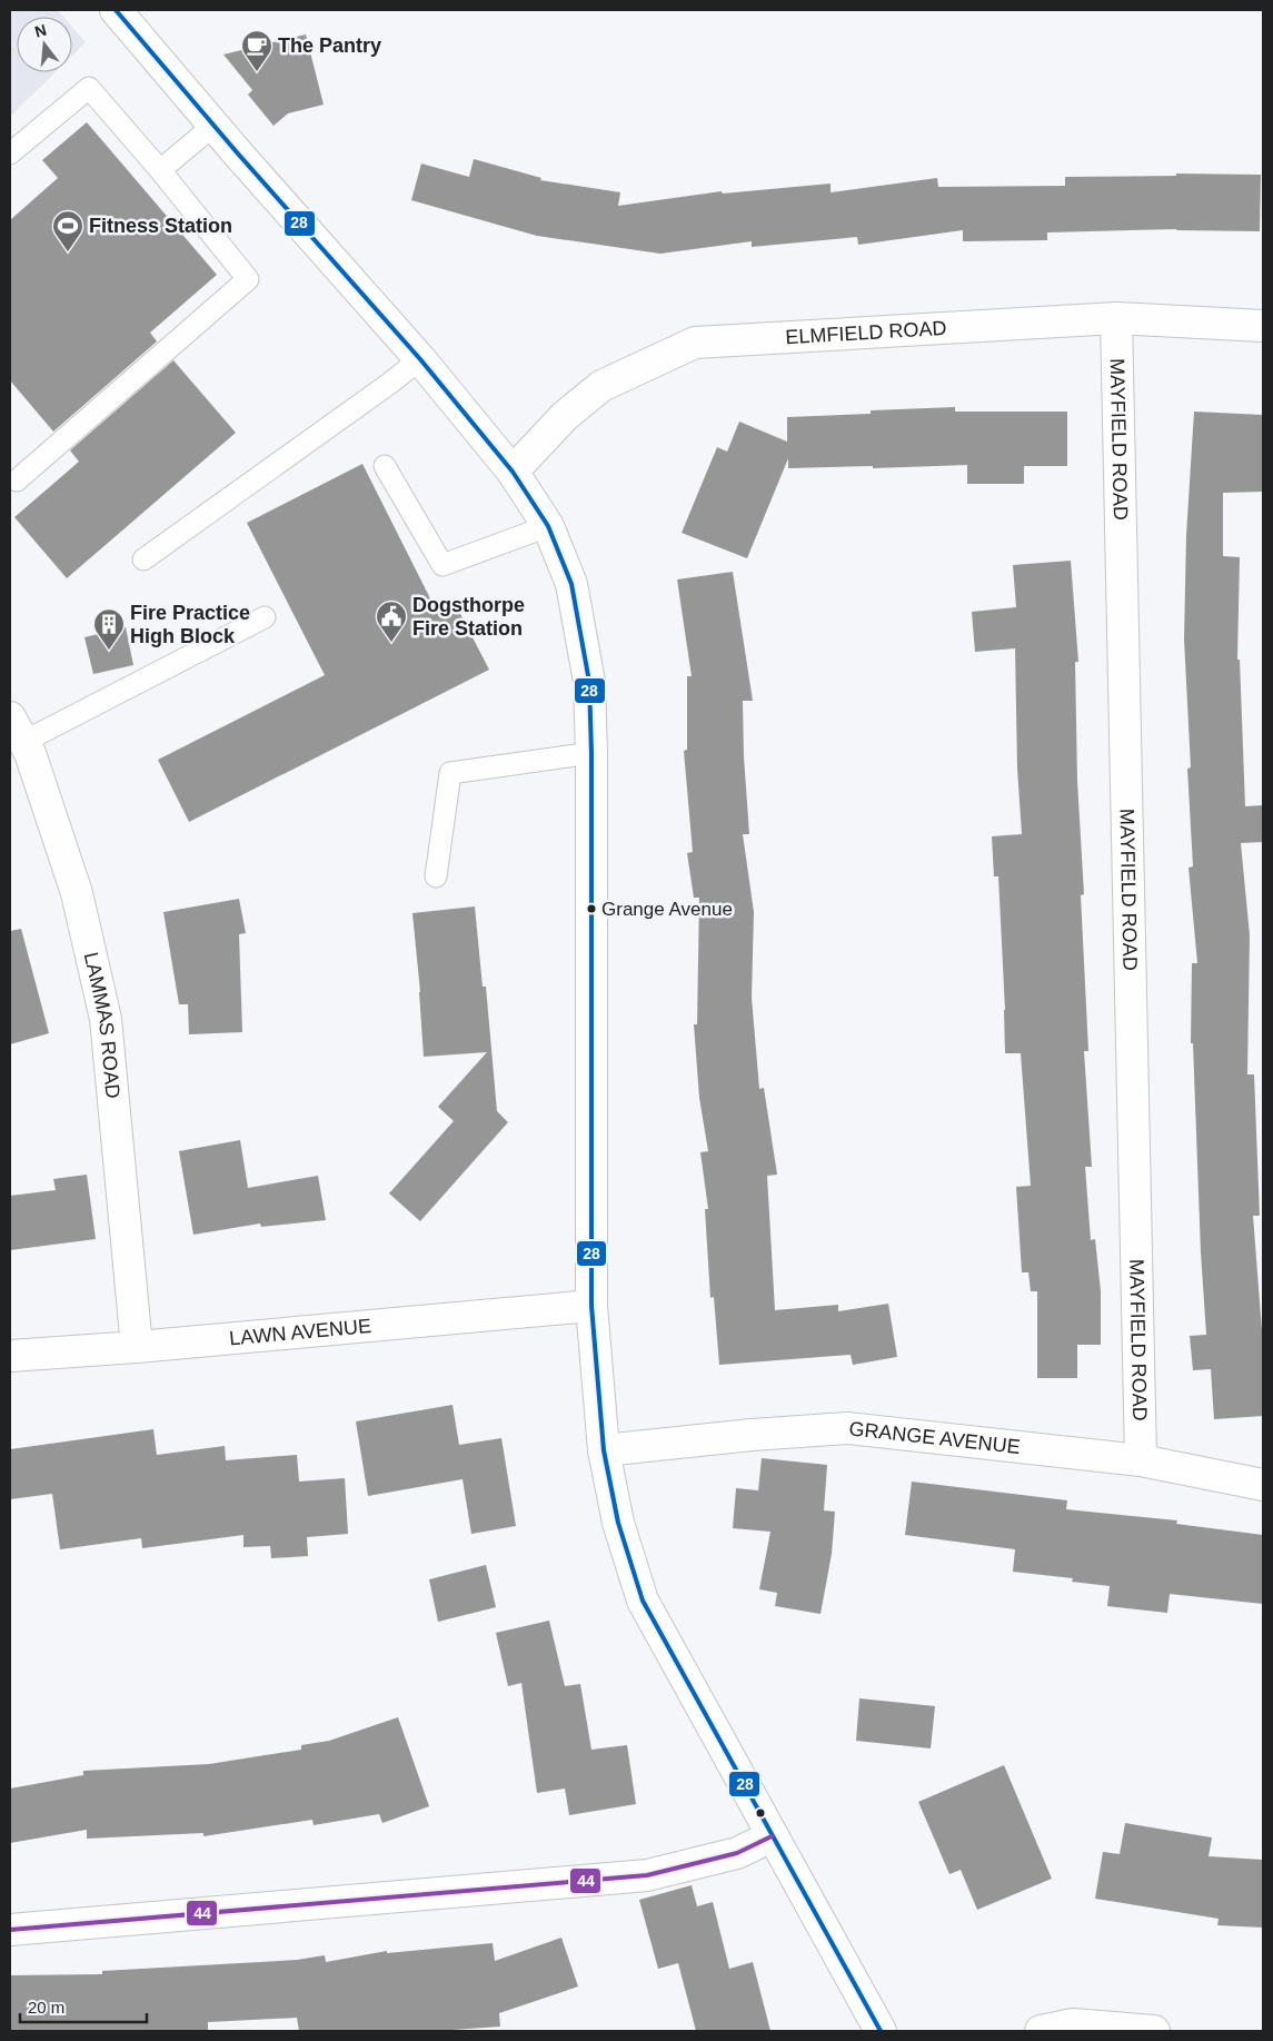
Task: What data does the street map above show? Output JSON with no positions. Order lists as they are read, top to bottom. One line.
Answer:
{"streets":{"street":["ELMFIELD ROAD","MAYFIELD ROAD","LAMMAS ROAD","LAWN AVENUE","GRANGE AVENUE"]},"crossings":[["ELMFIELD ROAD","MAYFIELD ROAD"],["MAYFIELD ROAD","GRANGE AVENUE"],["LAMMAS ROAD","LAWN AVENUE"]],"places":{"cafe":["The Pantry"],"sports":["Fitness Station"],"public building":["Dogsthorpe Fire Station"],"building":["Fire Practice High Block"],"other":["Grange Avenue"]},"lines":["transit line 28","transit line 44"],"scale_bar":"20 m","north":"top"}
